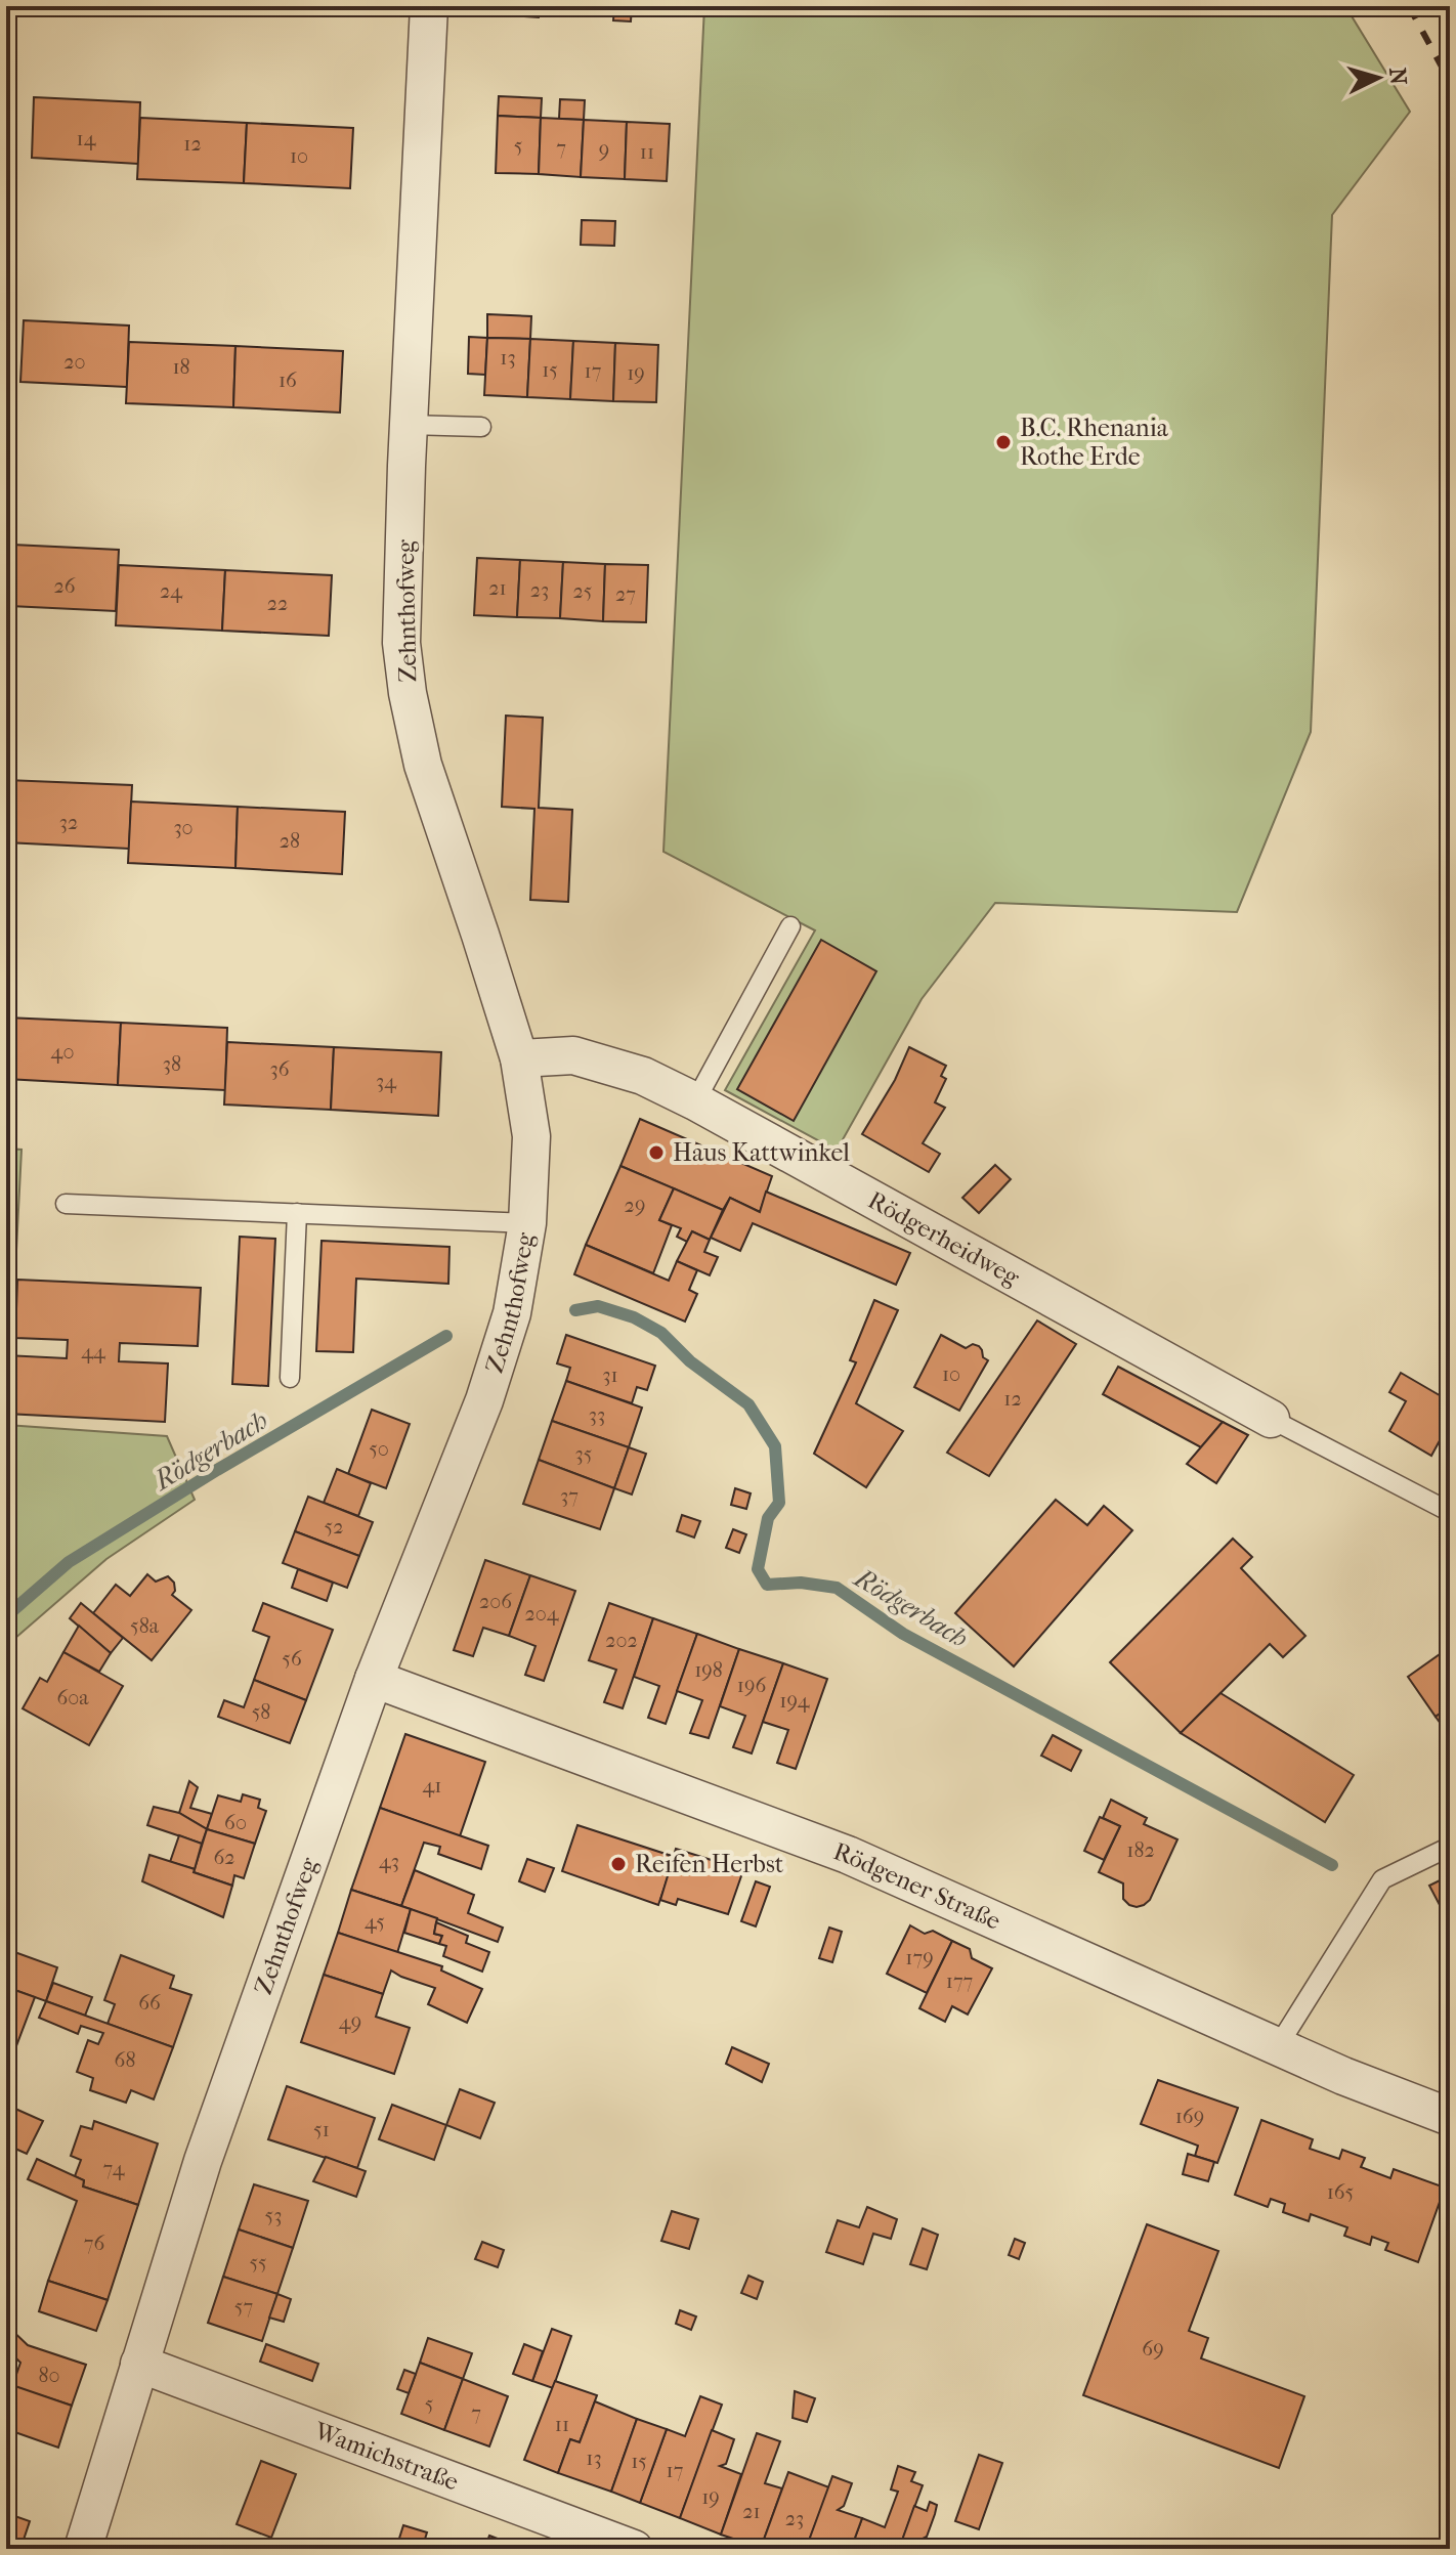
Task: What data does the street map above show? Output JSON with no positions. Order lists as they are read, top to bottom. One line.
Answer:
{"streets":{"street":["Zehnthofweg","Rödgerheidweg","Rödgener Straße","Wamichstraße"]},"crossings":[["Zehnthofweg","Rödgerheidweg"],["Zehnthofweg","Rödgener Straße"],["Zehnthofweg","Wamichstraße"]],"water":["Rödgerbach"],"places":["B.C. Rhenania Rothe Erde","Haus Kattwinkel","Reifen Herbst"],"house_numbers":["14","12","5","7","9","11","10","13","20","18","15","17","19","16","26","21","23","24","25","27","22","32","30","28","40","38","36","34","29","44","10","31","12","33","50","35","37","52","206","204","58a","202","56","198","196","60a","194","58","41","60","182","62","43","45","179","177","66","49","68","169","51","74","165","53","76","55","57","69","80","5","7","11","13","15","17","19","21","23"],"north":"right"}
